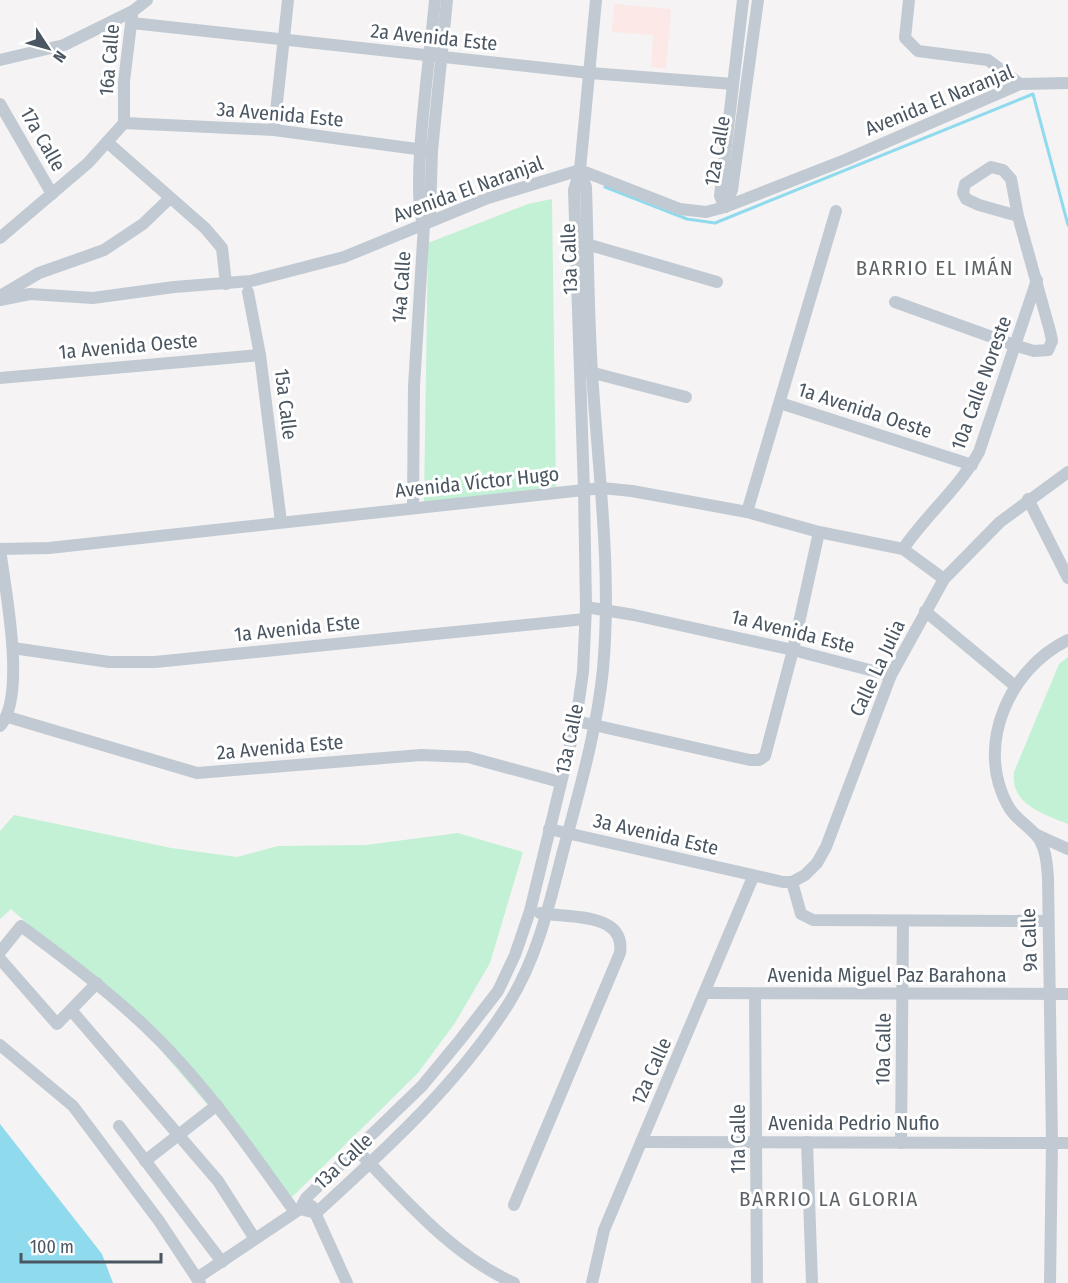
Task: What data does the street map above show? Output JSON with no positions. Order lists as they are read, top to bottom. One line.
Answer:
{"streets":{"street":["2a Avenida Este","16a Calle","Avenida El Naranjal","3a Avenida Este","17a Calle","12a Calle","13a Calle","14a Calle","1a Avenida Oeste","10a Calle Noreste","15a Calle","Avenida Víctor Hugo","1a Avenida Este","Calle La Julia","9a Calle","Avenida Miguel Paz Barahona","10a Calle","Avenida Pedrio Nufio","11a Calle"]},"crossings":[["2a Avenida Este","16a Calle"],["2a Avenida Este","12a Calle"],["2a Avenida Este","13a Calle"],["2a Avenida Este","14a Calle"],["16a Calle","3a Avenida Este"],["Avenida El Naranjal","12a Calle"],["Avenida El Naranjal","13a Calle"],["Avenida El Naranjal","14a Calle"],["3a Avenida Este","12a Calle"],["3a Avenida Este","13a Calle"],["3a Avenida Este","14a Calle"],["12a Calle","Avenida Miguel Paz Barahona"],["12a Calle","Avenida Pedrio Nufio"],["13a Calle","Avenida Víctor Hugo"],["13a Calle","1a Avenida Este"],["14a Calle","Avenida Víctor Hugo"],["1a Avenida Oeste","10a Calle Noreste"],["1a Avenida Oeste","15a Calle"],["10a Calle Noreste","Avenida Víctor Hugo"],["15a Calle","Avenida Víctor Hugo"],["Avenida Víctor Hugo","Calle La Julia"],["9a Calle","Avenida Miguel Paz Barahona"],["9a Calle","Avenida Pedrio Nufio"],["Avenida Miguel Paz Barahona","10a Calle"],["Avenida Miguel Paz Barahona","11a Calle"],["10a Calle","Avenida Pedrio Nufio"],["Avenida Pedrio Nufio","11a Calle"]],"districts":["BARRIO EL IMÁN","BARRIO LA GLORIA"],"scale_bar":"100 m","north":"bottom right"}
